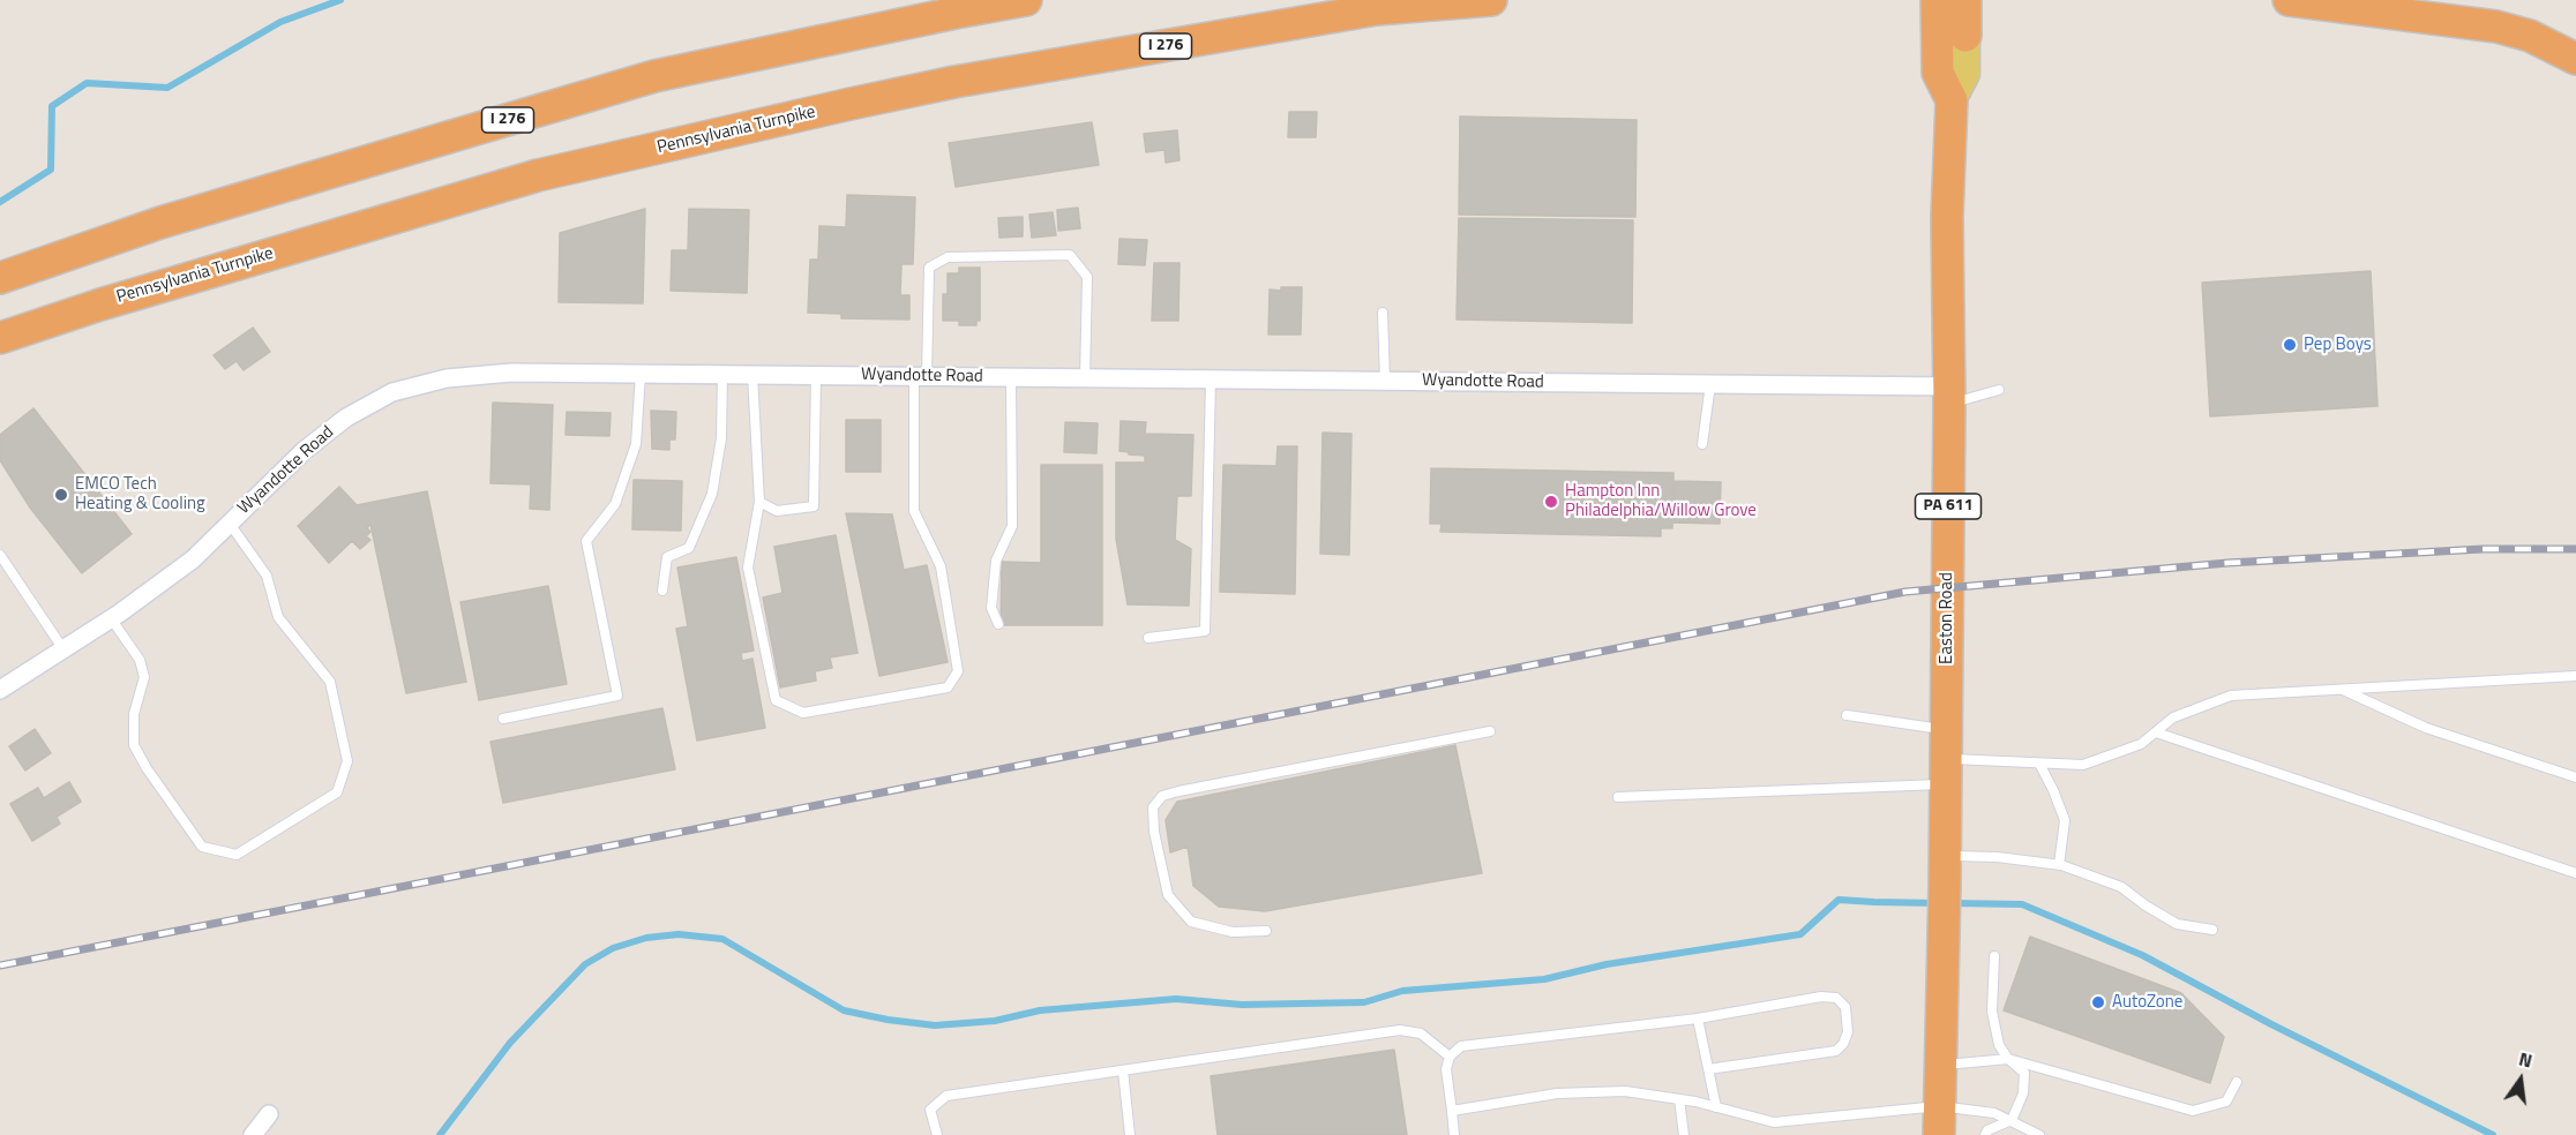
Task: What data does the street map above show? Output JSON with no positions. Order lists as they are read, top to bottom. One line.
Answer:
{"streets":{"highway":["I 276","Pennsylvania Turnpike","PA 611","Easton Road"],"street":["Wyandotte Road"]},"crossings":[["Wyandotte Road","Easton Road"]],"places":["Pep Boys","EMCO Tech Heating & Cooling","Hampton Inn Philadelphia/Willow Grove","AutoZone"],"north":"top"}
